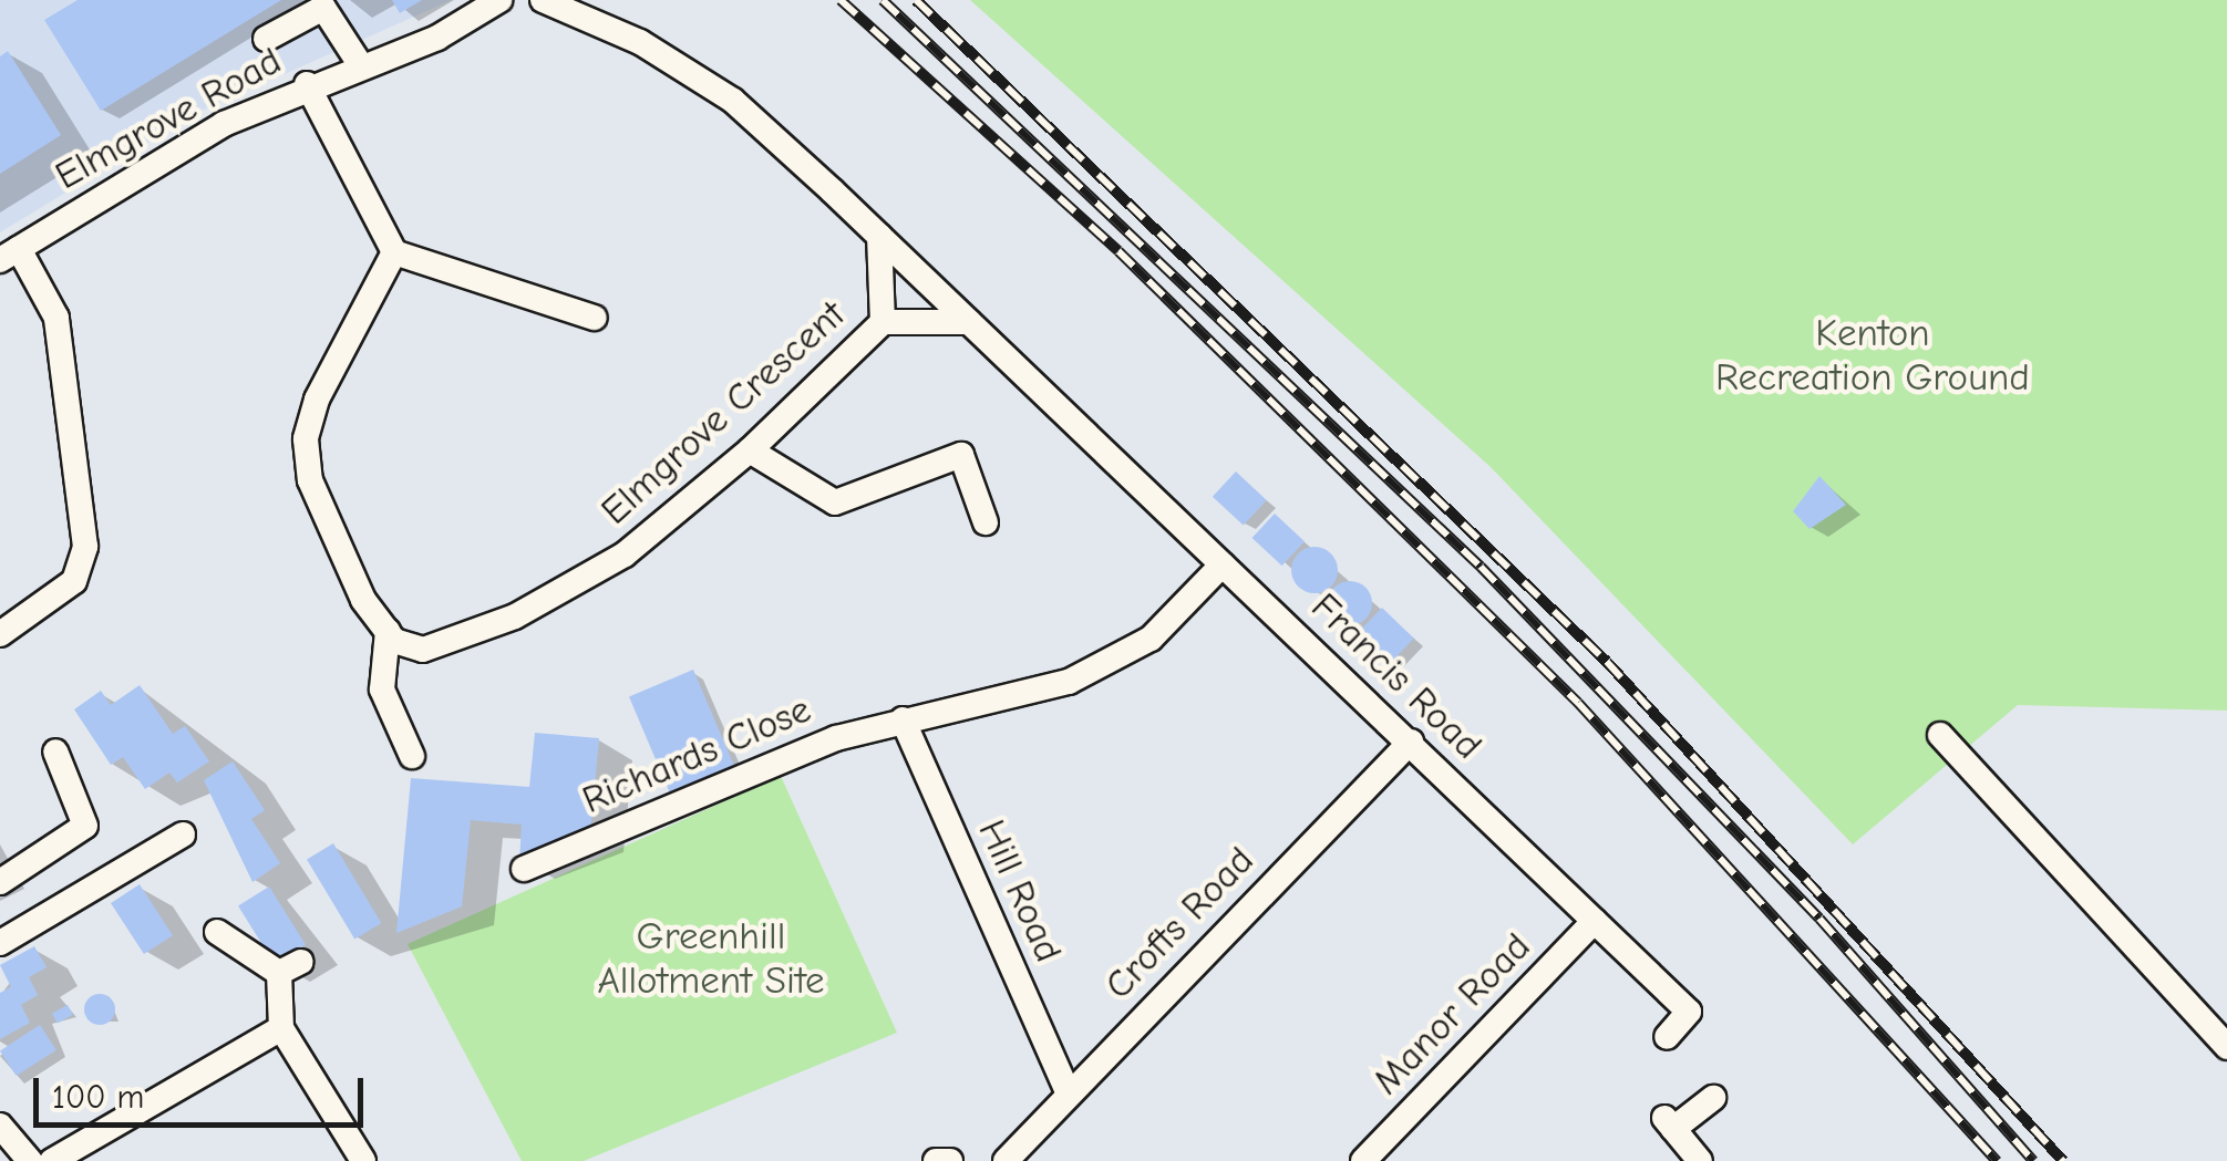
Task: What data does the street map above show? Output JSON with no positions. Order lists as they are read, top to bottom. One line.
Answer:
{"streets":{"street":["Elmgrove Road","Elmgrove Crescent","Francis Road","Richards Close","Hill Road","Crofts Road","Manor Road"]},"crossings":[["Elmgrove Crescent","Francis Road"],["Francis Road","Richards Close"],["Francis Road","Crofts Road"],["Francis Road","Manor Road"],["Richards Close","Hill Road"],["Hill Road","Crofts Road"]],"parks":["Kenton Recreation Ground","Greenhill Allotment Site"],"scale_bar":"100 m"}
